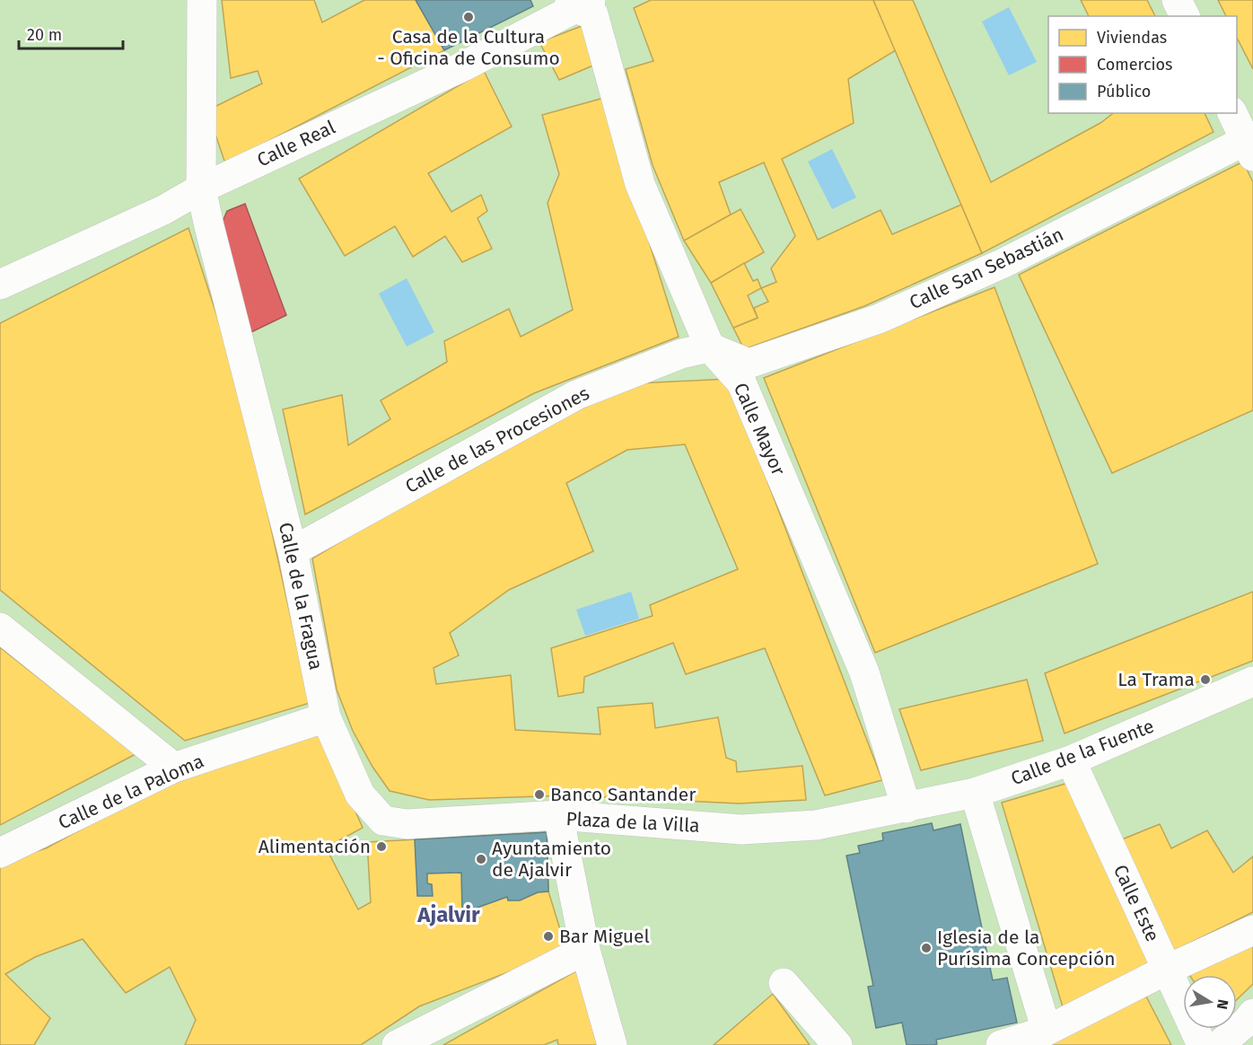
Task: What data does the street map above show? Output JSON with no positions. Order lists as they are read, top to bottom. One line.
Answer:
{"streets":{"street":["Calle Real","Calle San Sebastián","Calle Mayor","Calle de las Procesiones","Calle de la Fragua","Calle de la Fuente","Calle de la Paloma","Plaza de la Villa","Calle Este"]},"crossings":[["Calle Real","Calle Mayor"],["Calle Real","Calle de la Fragua"],["Calle San Sebastián","Calle Mayor"],["Calle San Sebastián","Calle de las Procesiones"],["Calle Mayor","Calle de las Procesiones"],["Calle Mayor","Calle de la Fuente"],["Calle Mayor","Plaza de la Villa"],["Calle de las Procesiones","Calle de la Fragua"],["Calle de la Fragua","Calle de la Paloma"],["Calle de la Fragua","Plaza de la Villa"],["Calle de la Fuente","Plaza de la Villa"],["Calle de la Fuente","Calle Este"]],"districts":["Ajalvir"],"places":["Casa de la Cultura - Oficina de Consumo","La Trama","Banco Santander","Alimentación","Ayuntamiento de Ajalvir","Bar Miguel","Iglesia de la Purísima Concepción"],"legend":["Viviendas","Comercios","Público"],"scale_bar":"20 m","north":"right"}
